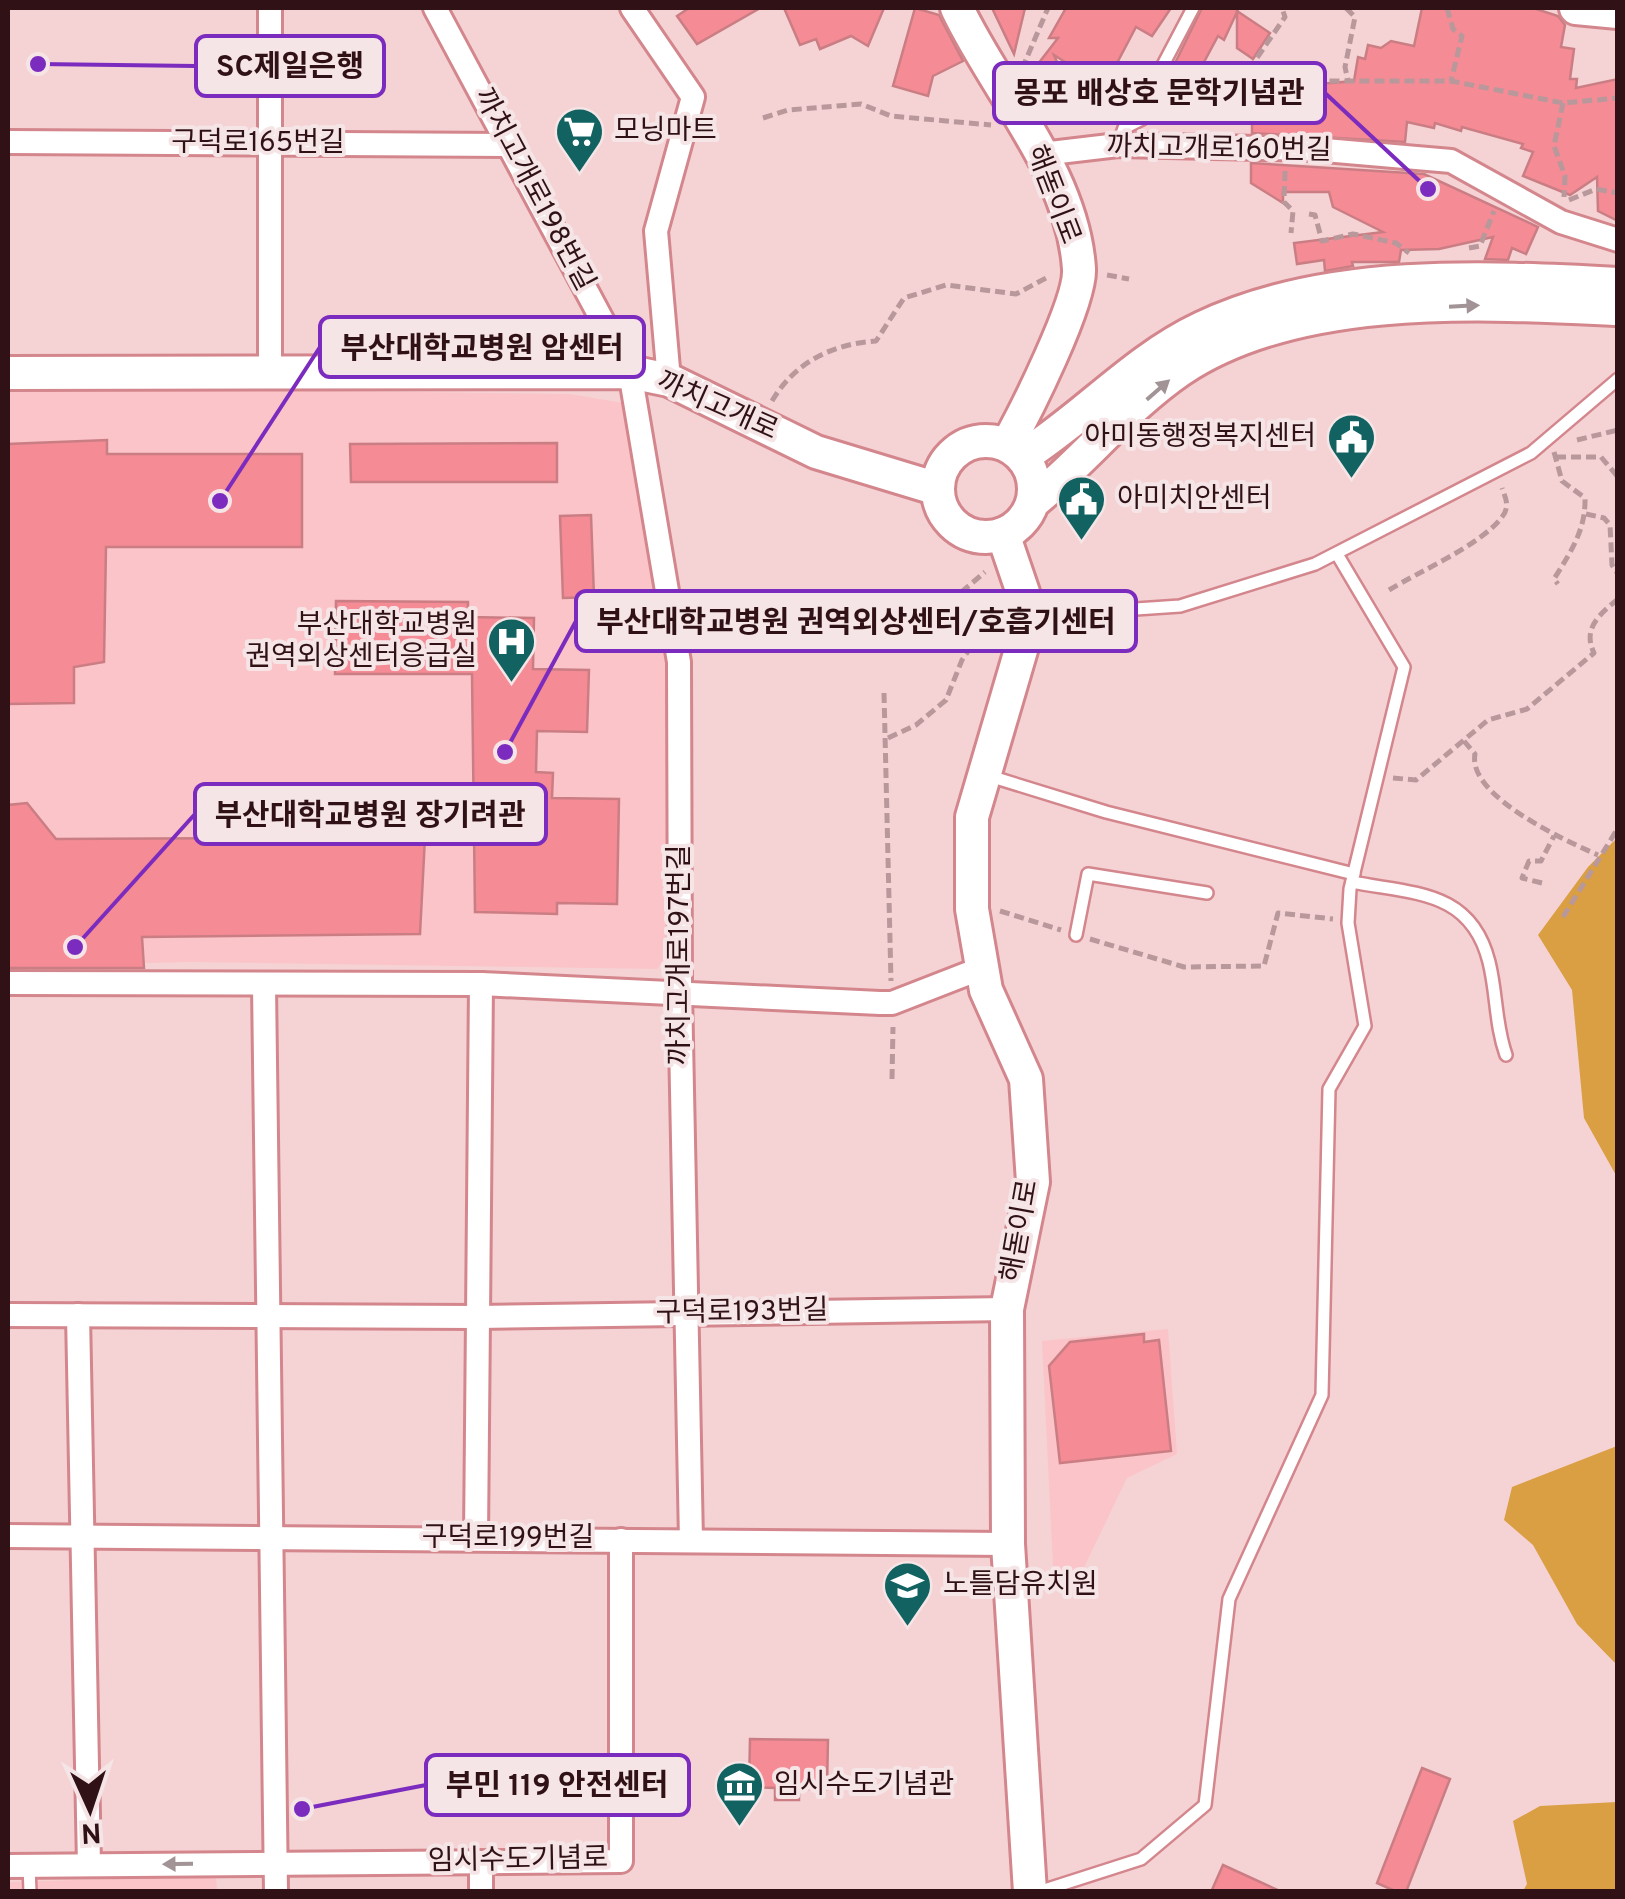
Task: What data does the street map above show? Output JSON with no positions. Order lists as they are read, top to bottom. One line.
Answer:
{"streets":{"street":["구덕로165번길","까치고개로160번길","까치고개로198번길","해돋이로","까치고개로","까치고개로197번길","구덕로193번길","구덕로199번길","임시수도기념로"]},"crossings":[["구덕로165번길","까치고개로198번길"],["까치고개로160번길","해돋이로"],["까치고개로198번길","까치고개로"],["까치고개로198번길","까치고개로197번길"],["해돋이로","까치고개로"],["해돋이로","구덕로193번길"],["해돋이로","구덕로199번길"],["까치고개로","까치고개로197번길"],["까치고개로197번길","구덕로193번길"],["까치고개로197번길","구덕로199번길"],["구덕로199번길","임시수도기념로"]],"places":{"other":["SC제일은행","몽포 배상호 문학기념관","부산대학교병원 암센터","부산대학교병원 권역외상센터/호흡기센터","부산대학교병원 장기려관","부민 119 안전센터"],"supermarket":["모닝마트"],"public building":["아미동행정복지센터","아미치안센터"],"hospital":["부산대학교병원 권역외상센터응급실"],"school or university":["노틀담유치원"],"museum":["임시수도기념관"]},"north":"bottom"}
